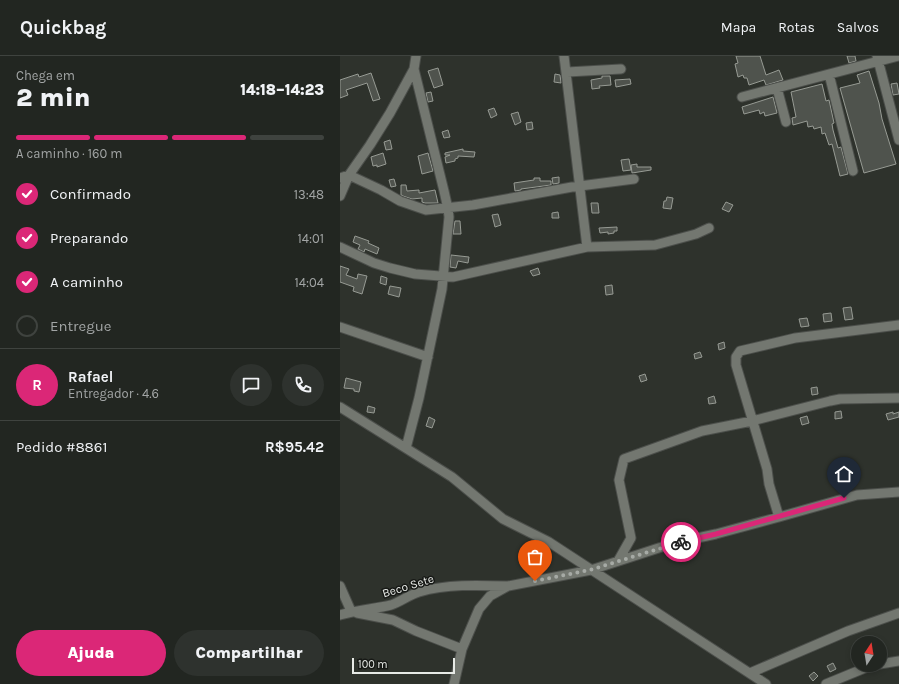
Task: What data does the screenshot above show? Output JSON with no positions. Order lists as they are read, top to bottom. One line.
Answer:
{"streets":{"street":["Beco Sete"]},"scale_bar":"100 m","north":"top","page":{"header":"Quickbag","nav":["Mapa","Rotas","Salvos"],"heading":["2 min","Chega em","14:18–14:23"],"panel":["Rafael","Entregador · 4.6","Pedido #8861","R$95.42"],"bar":"A caminho · 160 m","list":[["Confirmado","13:48"],["Preparando","14:01"],["A caminho","14:04"],"Entregue"],"round":"R","buttons":["Ajuda","Compartilhar"],"scale":"100 m"}}
